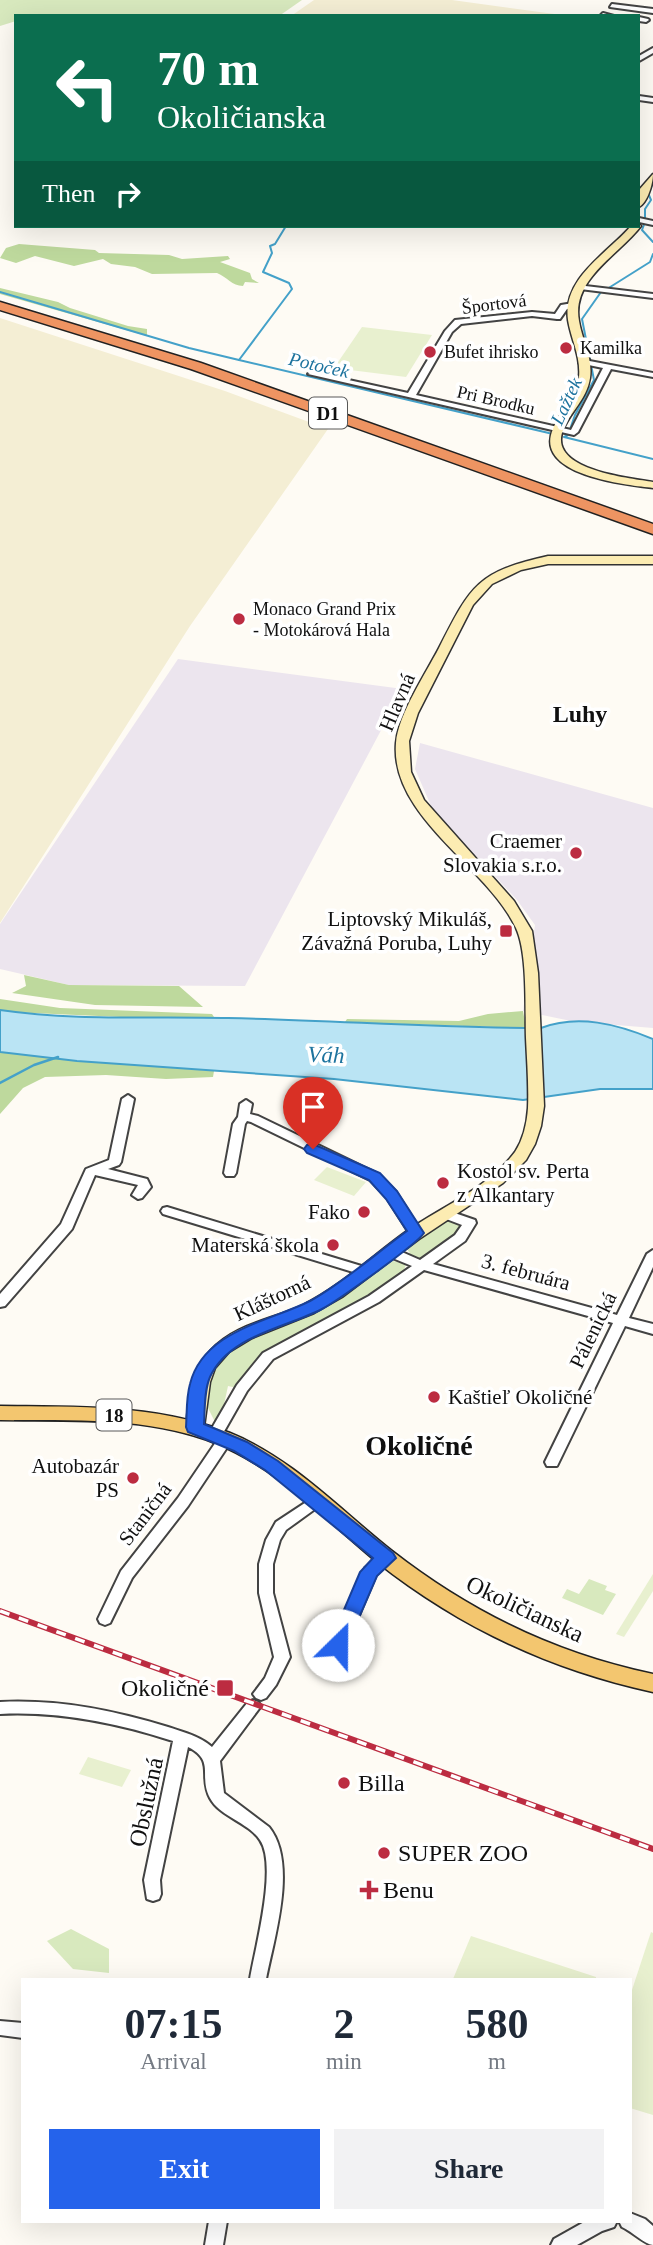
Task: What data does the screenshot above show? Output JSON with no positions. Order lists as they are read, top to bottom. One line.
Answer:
{"streets":{"highway":["D1"],"main road":["18","Okoličianska"],"street":["Športová","Pri Brodku","Hlavná","3. februára","Kláštorná","Pálenická","Staničná","Obslužná"]},"crossings":[["Športová","Pri Brodku"],["Hlavná","Kláštorná"],["3. februára","Kláštorná"],["3. februára","Pálenická"],["Kláštorná","Okoličianska"],["Staničná","Okoličianska"]],"districts":["Luhy","Okoličné"],"water":["Potoček","Lažtek","Váh"],"places":{"other":["Kamilka","Bufet ihrisko","Monaco Grand Prix - Motokárová Hala","Craemer Slovakia s.r.o.","Kostol sv. Perta z Alkantary","Fako","Materská škola","Kaštieľ Okoličné","Autobazár PS","Billa","SUPER ZOO"],"transit":["Liptovský Mikuláš, Závažná Poruba, Luhy","Okoličné"],"health":["Benu"]},"page":{"turn":["70 m","Okoličianska"],"then":"Then","eta":["07:15","Arrival","2","min","580","m"],"buttons":["Exit","Share"]}}
